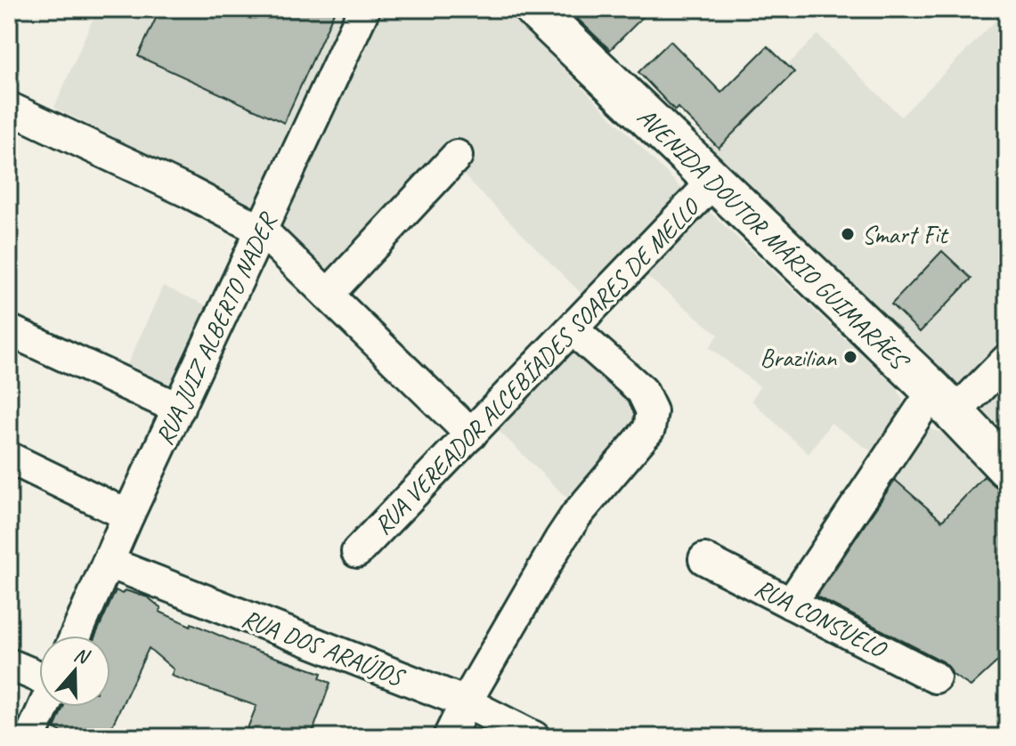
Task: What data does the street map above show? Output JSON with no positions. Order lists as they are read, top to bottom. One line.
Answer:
{"streets":{"main road":["AVENIDA DOUTOR MÁRIO GUIMARÃES"],"street":["RUA JUIZ ALBERTO NADER","RUA VEREADOR ALCEBÍADES SOARES DE MELLO","RUA CONSUELO","RUA DOS ARAÚJOS"]},"crossings":[["AVENIDA DOUTOR MÁRIO GUIMARÃES","RUA VEREADOR ALCEBÍADES SOARES DE MELLO"],["RUA JUIZ ALBERTO NADER","RUA DOS ARAÚJOS"]],"places":["Smart Fit","Brazilian"],"north":"top"}
